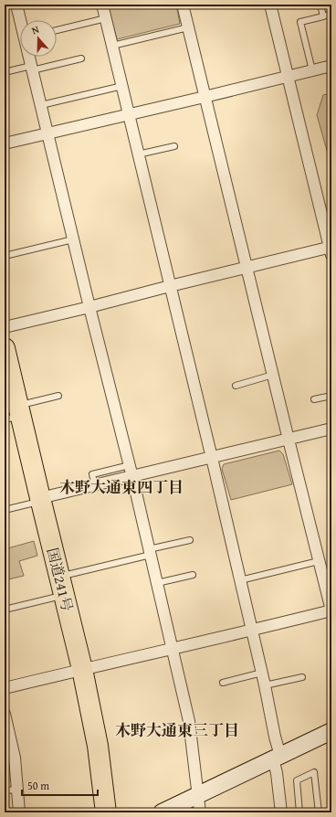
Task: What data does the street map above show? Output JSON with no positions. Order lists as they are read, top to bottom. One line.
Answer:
{"streets":{"highway":["国道241号"]},"districts":["木野大通東四丁目","木野大通東三丁目"],"scale_bar":"50 m","north":"top"}
